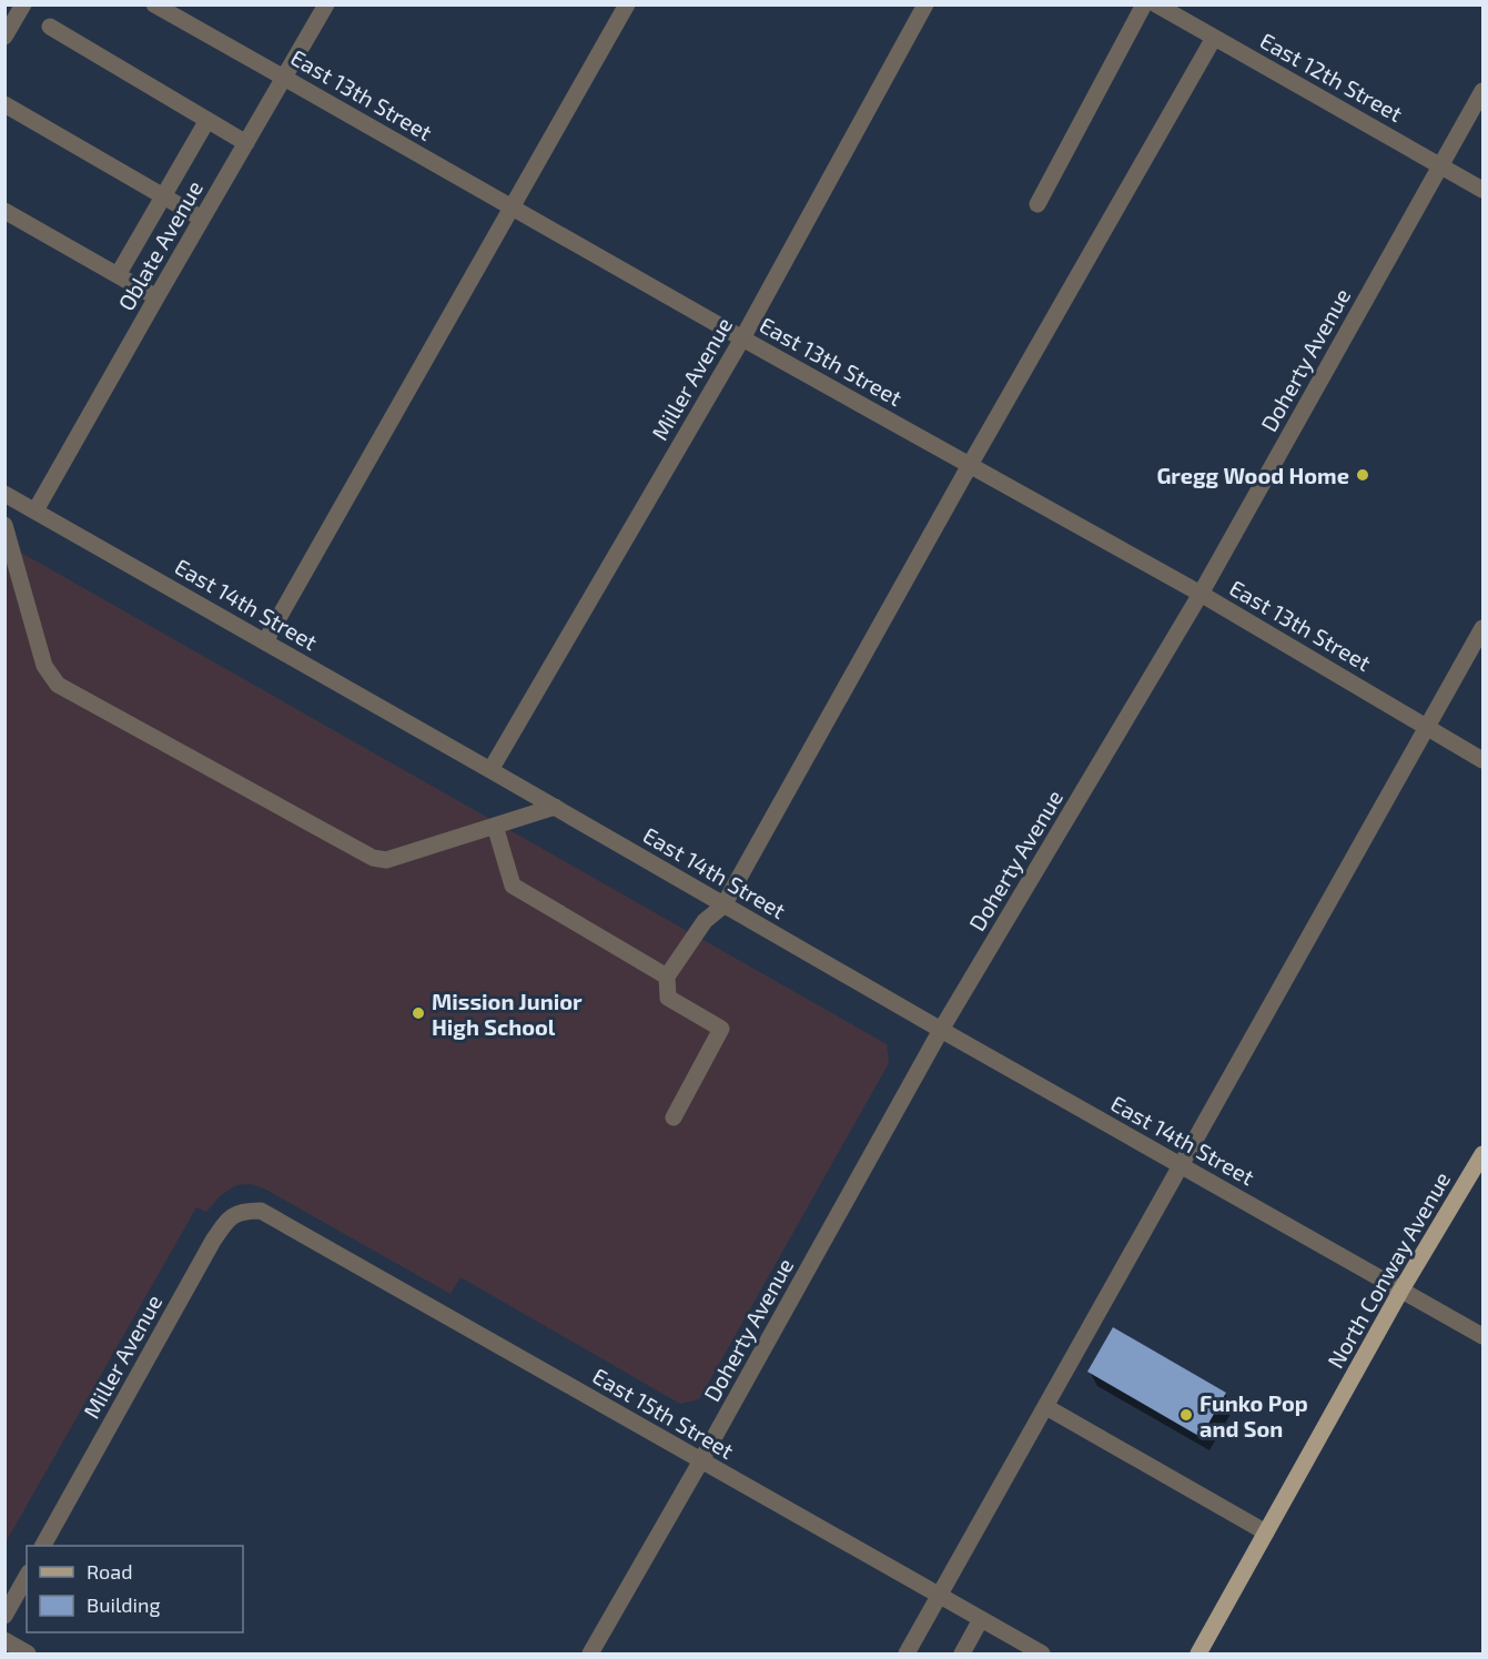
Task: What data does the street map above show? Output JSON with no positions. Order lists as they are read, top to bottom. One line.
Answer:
{"streets":{"main road":["North Conway Avenue"],"street":["East 12th Street","East 13th Street","Oblate Avenue","Doherty Avenue","Miller Avenue","East 14th Street","East 15th Street"]},"crossings":[["East 12th Street","Doherty Avenue"],["East 13th Street","Oblate Avenue"],["East 13th Street","Doherty Avenue"],["East 13th Street","Miller Avenue"],["Oblate Avenue","East 14th Street"],["Doherty Avenue","East 14th Street"],["Doherty Avenue","East 15th Street"],["Miller Avenue","East 14th Street"],["Miller Avenue","East 15th Street"],["East 14th Street","North Conway Avenue"]],"places":["Gregg Wood Home","Mission Junior High School","Funko Pop and Son"],"legend":["Road","Building"]}
